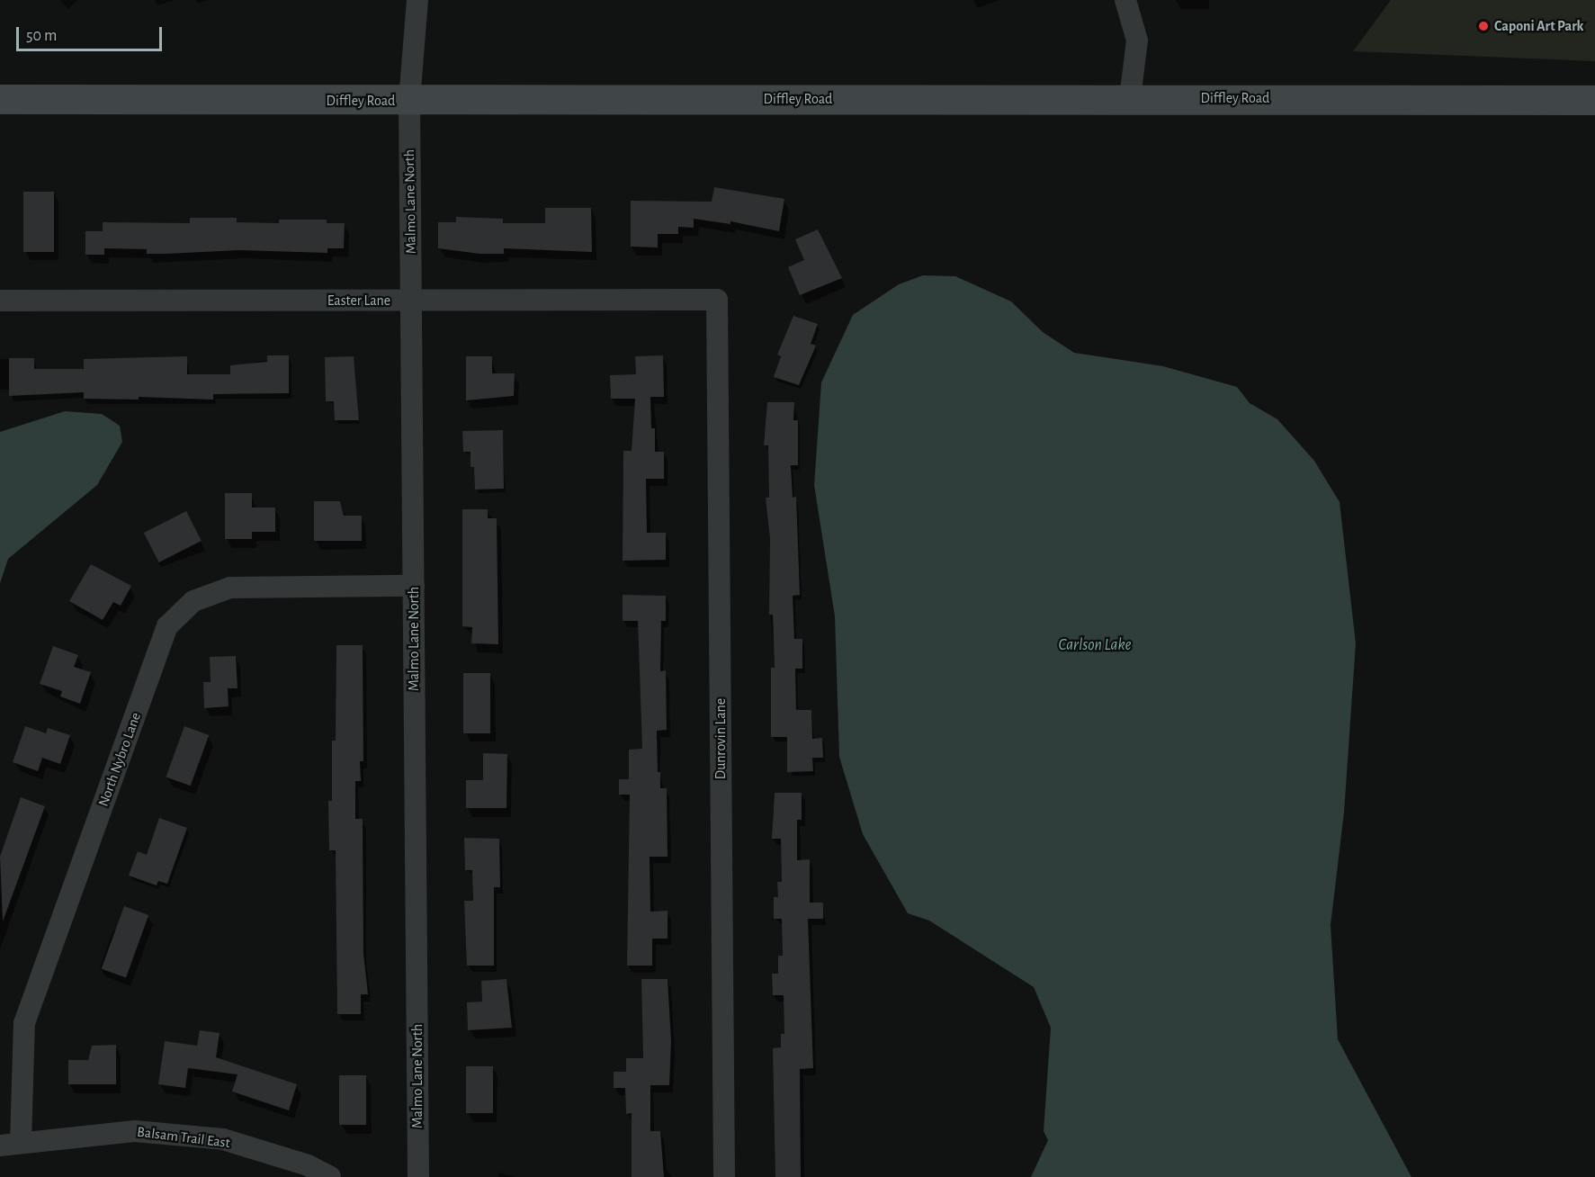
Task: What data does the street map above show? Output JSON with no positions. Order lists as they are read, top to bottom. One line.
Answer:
{"streets":{"main road":["Diffley Road"],"street":["Malmo Lane North","Easter Lane","Dunrovin Lane","North Nybro Lane","Balsam Trail East"]},"crossings":[["Diffley Road","Malmo Lane North"],["Malmo Lane North","Easter Lane"],["Malmo Lane North","North Nybro Lane"],["Easter Lane","Dunrovin Lane"],["North Nybro Lane","Balsam Trail East"]],"water":["Carlson Lake"],"places":["Caponi Art Park"],"scale_bar":"50 m"}
